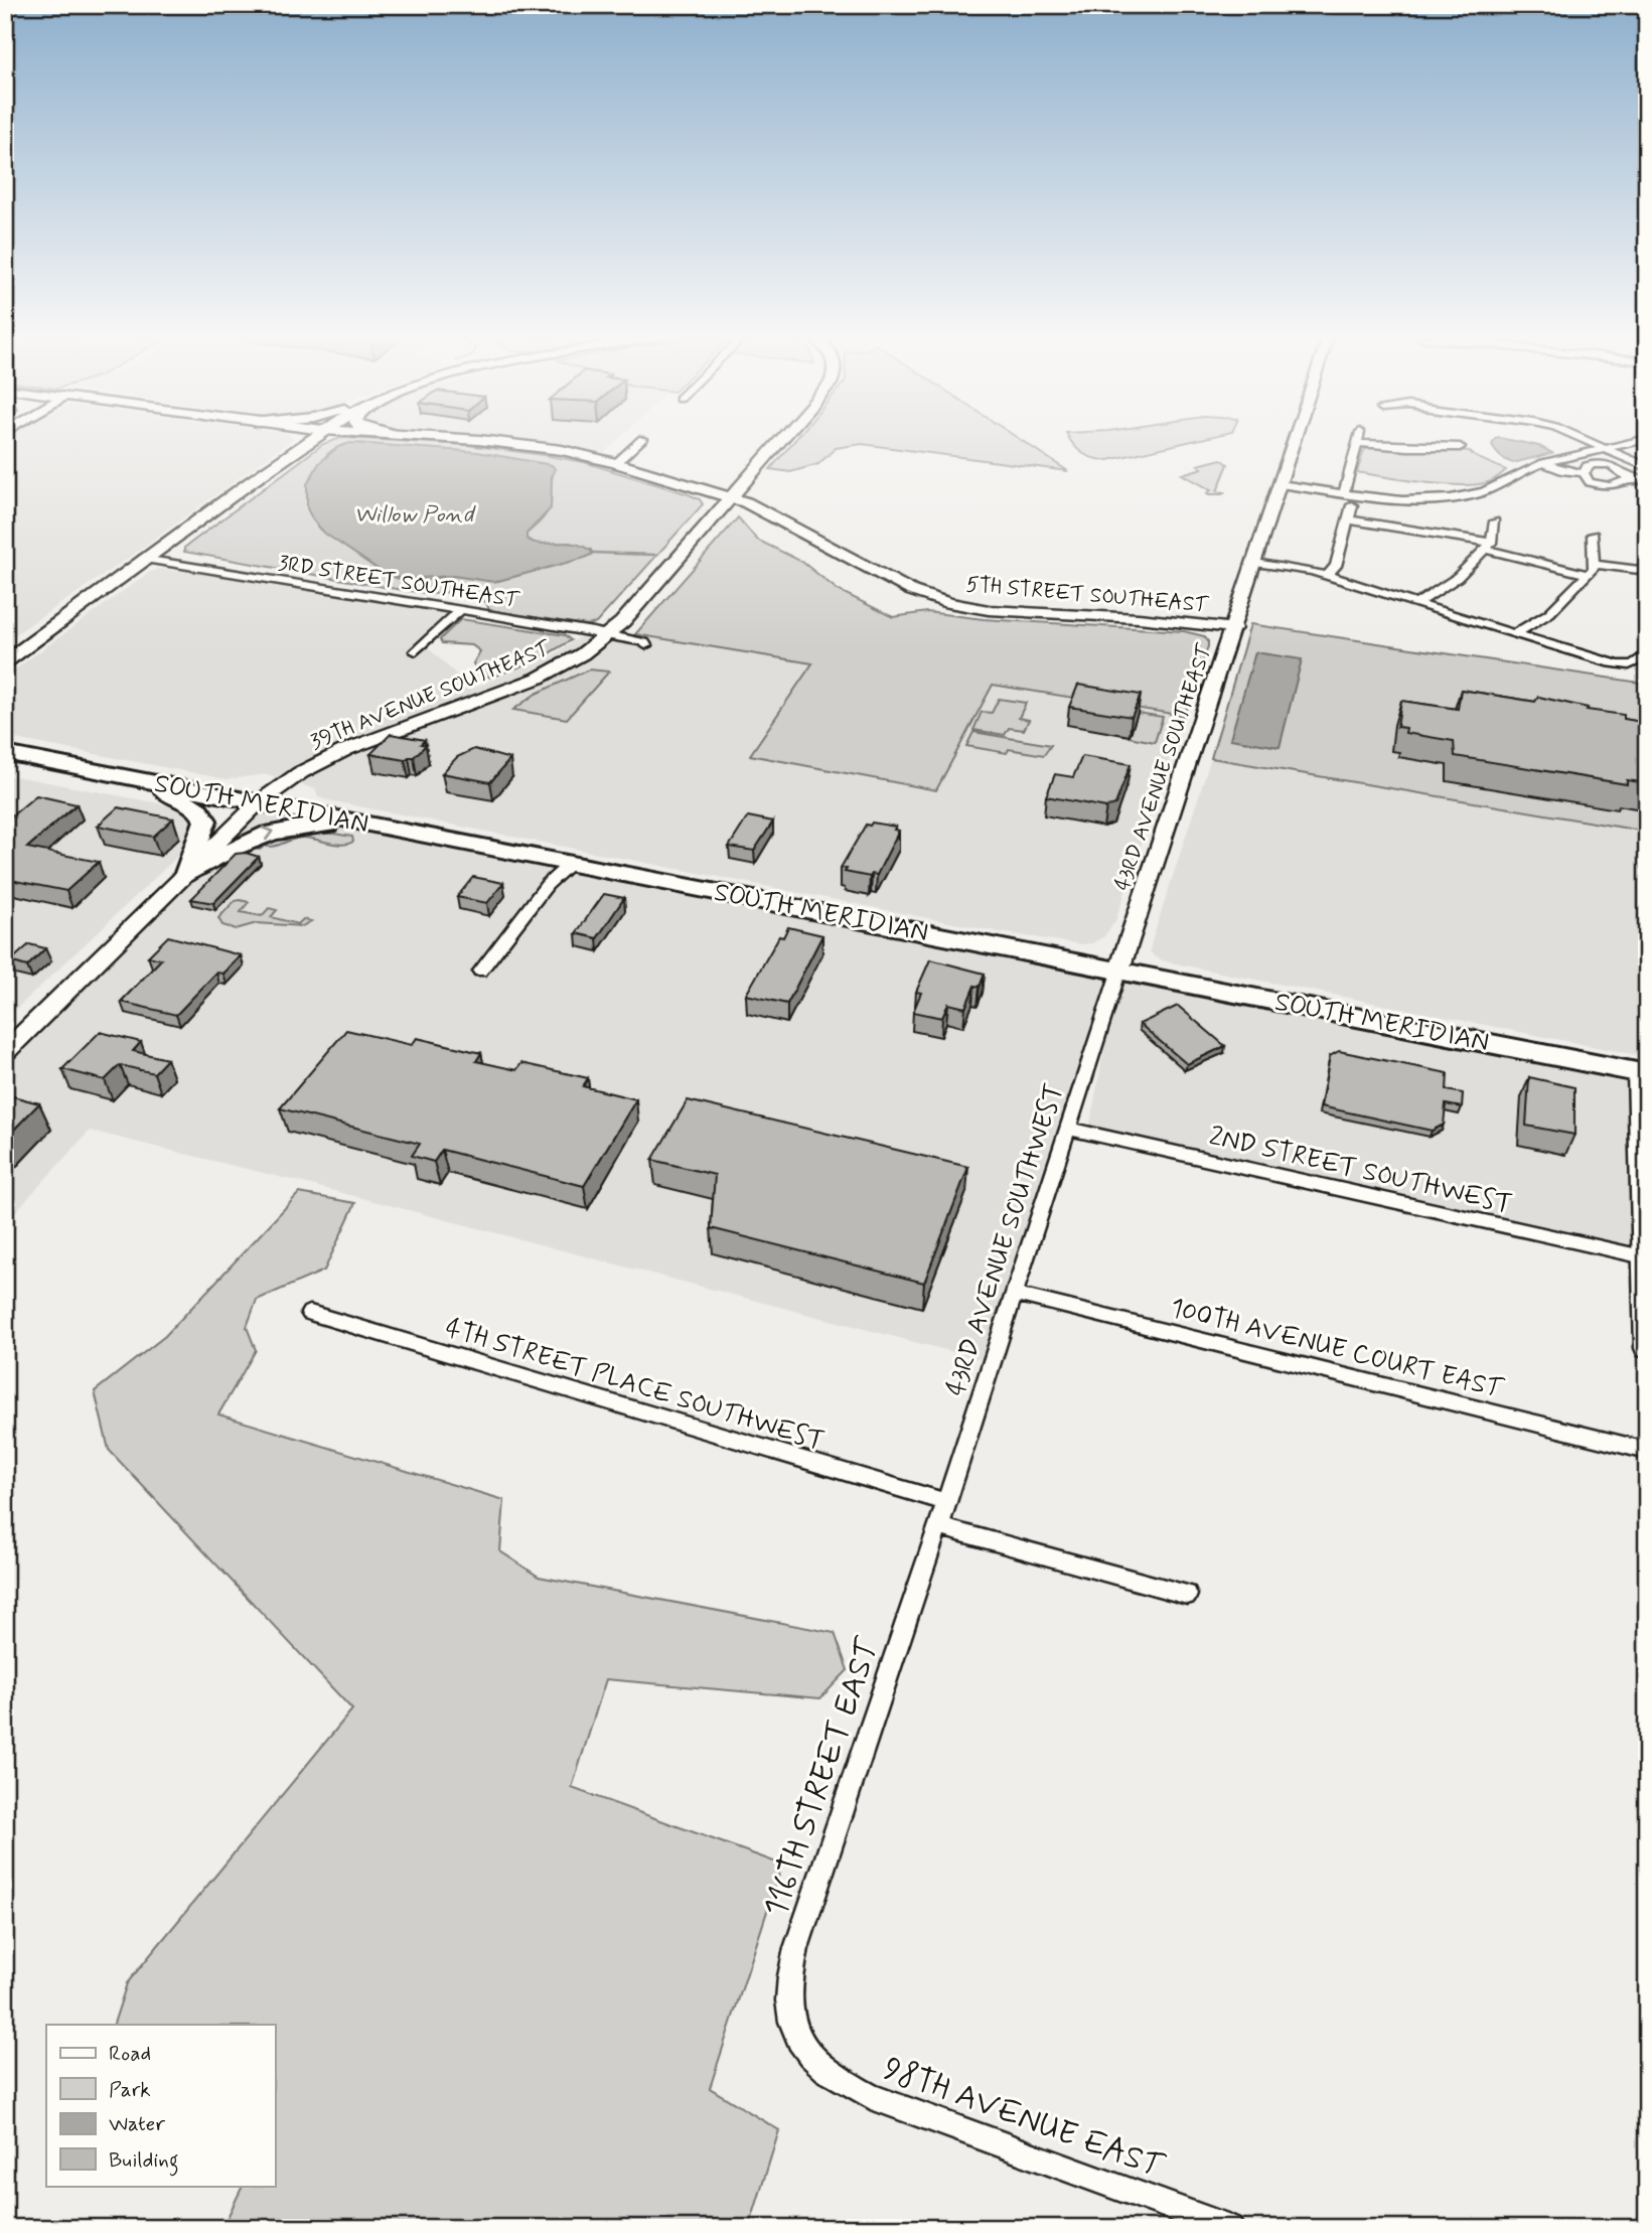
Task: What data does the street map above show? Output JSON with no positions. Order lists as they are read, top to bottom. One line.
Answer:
{"streets":{"main road":["39TH AVENUE SOUTHEAST","SOUTH MERIDIAN"],"street":["3RD STREET SOUTHEAST","5TH STREET SOUTHEAST","43RD AVENUE SOUTHEAST","2ND STREET SOUTHWEST","43RD AVENUE SOUTHWEST","100TH AVENUE COURT EAST","4TH STREET PLACE SOUTHWEST","116TH STREET EAST","98TH AVENUE EAST"]},"crossings":[["3RD STREET SOUTHEAST","39TH AVENUE SOUTHEAST"],["5TH STREET SOUTHEAST","39TH AVENUE SOUTHEAST"],["5TH STREET SOUTHEAST","43RD AVENUE SOUTHEAST"],["39TH AVENUE SOUTHEAST","SOUTH MERIDIAN"],["43RD AVENUE SOUTHEAST","SOUTH MERIDIAN"],["43RD AVENUE SOUTHEAST","43RD AVENUE SOUTHWEST"],["SOUTH MERIDIAN","43RD AVENUE SOUTHWEST"],["2ND STREET SOUTHWEST","43RD AVENUE SOUTHWEST"],["43RD AVENUE SOUTHWEST","100TH AVENUE COURT EAST"],["43RD AVENUE SOUTHWEST","4TH STREET PLACE SOUTHWEST"],["43RD AVENUE SOUTHWEST","116TH STREET EAST"],["116TH STREET EAST","98TH AVENUE EAST"]],"water":["Willow Pond"],"legend":["Road","Park","Water","Building"]}
